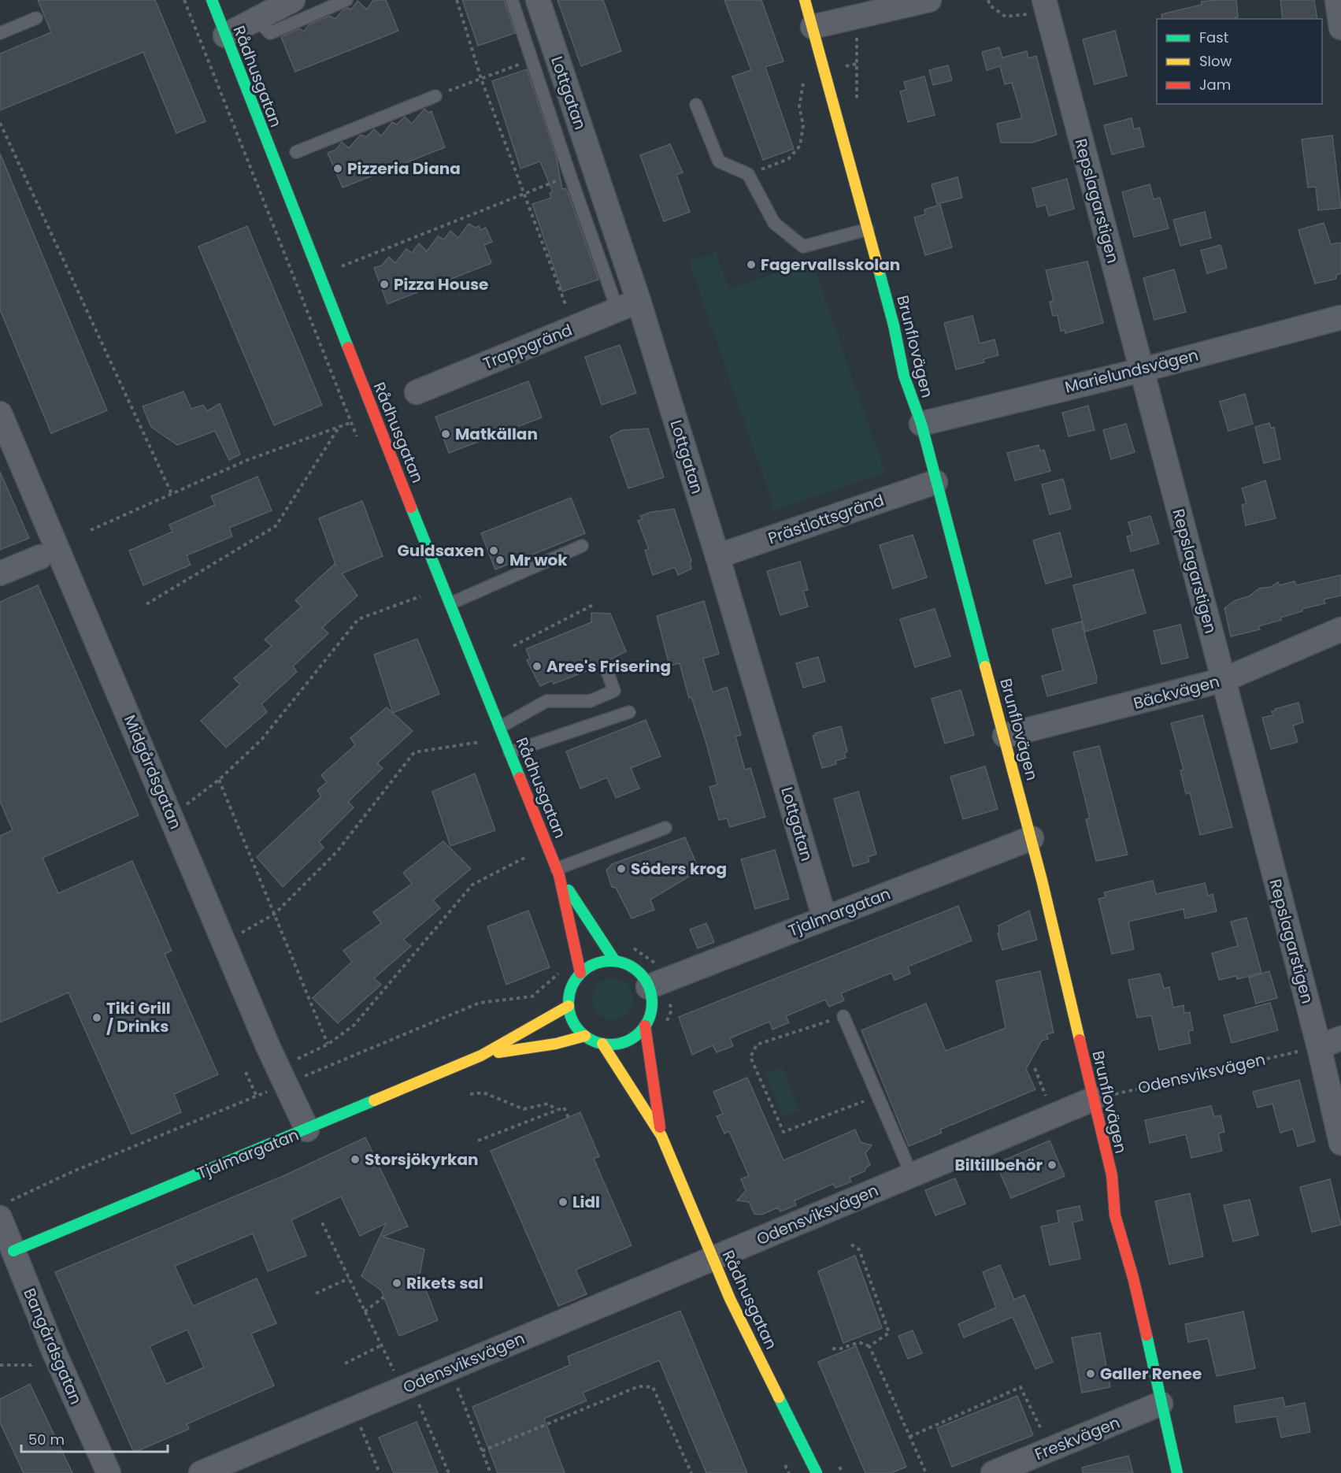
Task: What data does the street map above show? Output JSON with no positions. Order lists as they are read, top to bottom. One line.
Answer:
{"streets":{"street":["Rådhusgatan","Lottgatan","Repslagarstigen","Trappgränd","Brunflovägen","Marielundsvägen","Prästlottsgränd","Bäckvägen","Midgårdsgatan","Tjalmargatan","Odensviksvägen","Bangårdsgatan","Freskvägen"]},"crossings":[["Rådhusgatan","Tjalmargatan"],["Rådhusgatan","Odensviksvägen"],["Lottgatan","Trappgränd"],["Lottgatan","Prästlottsgränd"],["Lottgatan","Tjalmargatan"],["Repslagarstigen","Marielundsvägen"],["Repslagarstigen","Bäckvägen"],["Repslagarstigen","Odensviksvägen"],["Brunflovägen","Marielundsvägen"],["Brunflovägen","Prästlottsgränd"],["Brunflovägen","Bäckvägen"],["Brunflovägen","Tjalmargatan"],["Brunflovägen","Odensviksvägen"],["Brunflovägen","Freskvägen"],["Midgårdsgatan","Tjalmargatan"],["Tjalmargatan","Bangårdsgatan"]],"places":["Pizzeria Diana","Fagervallsskolan","Pizza House","Matkällan","Guldsaxen","Mr wok","Aree's Frisering","Söders krog","Tiki Grill / Drinks","Storsjökyrkan","Biltillbehör","Lidl","Rikets sal","Galler Renee"],"legend":["Fast","Slow","Jam"],"scale_bar":"50 m"}
